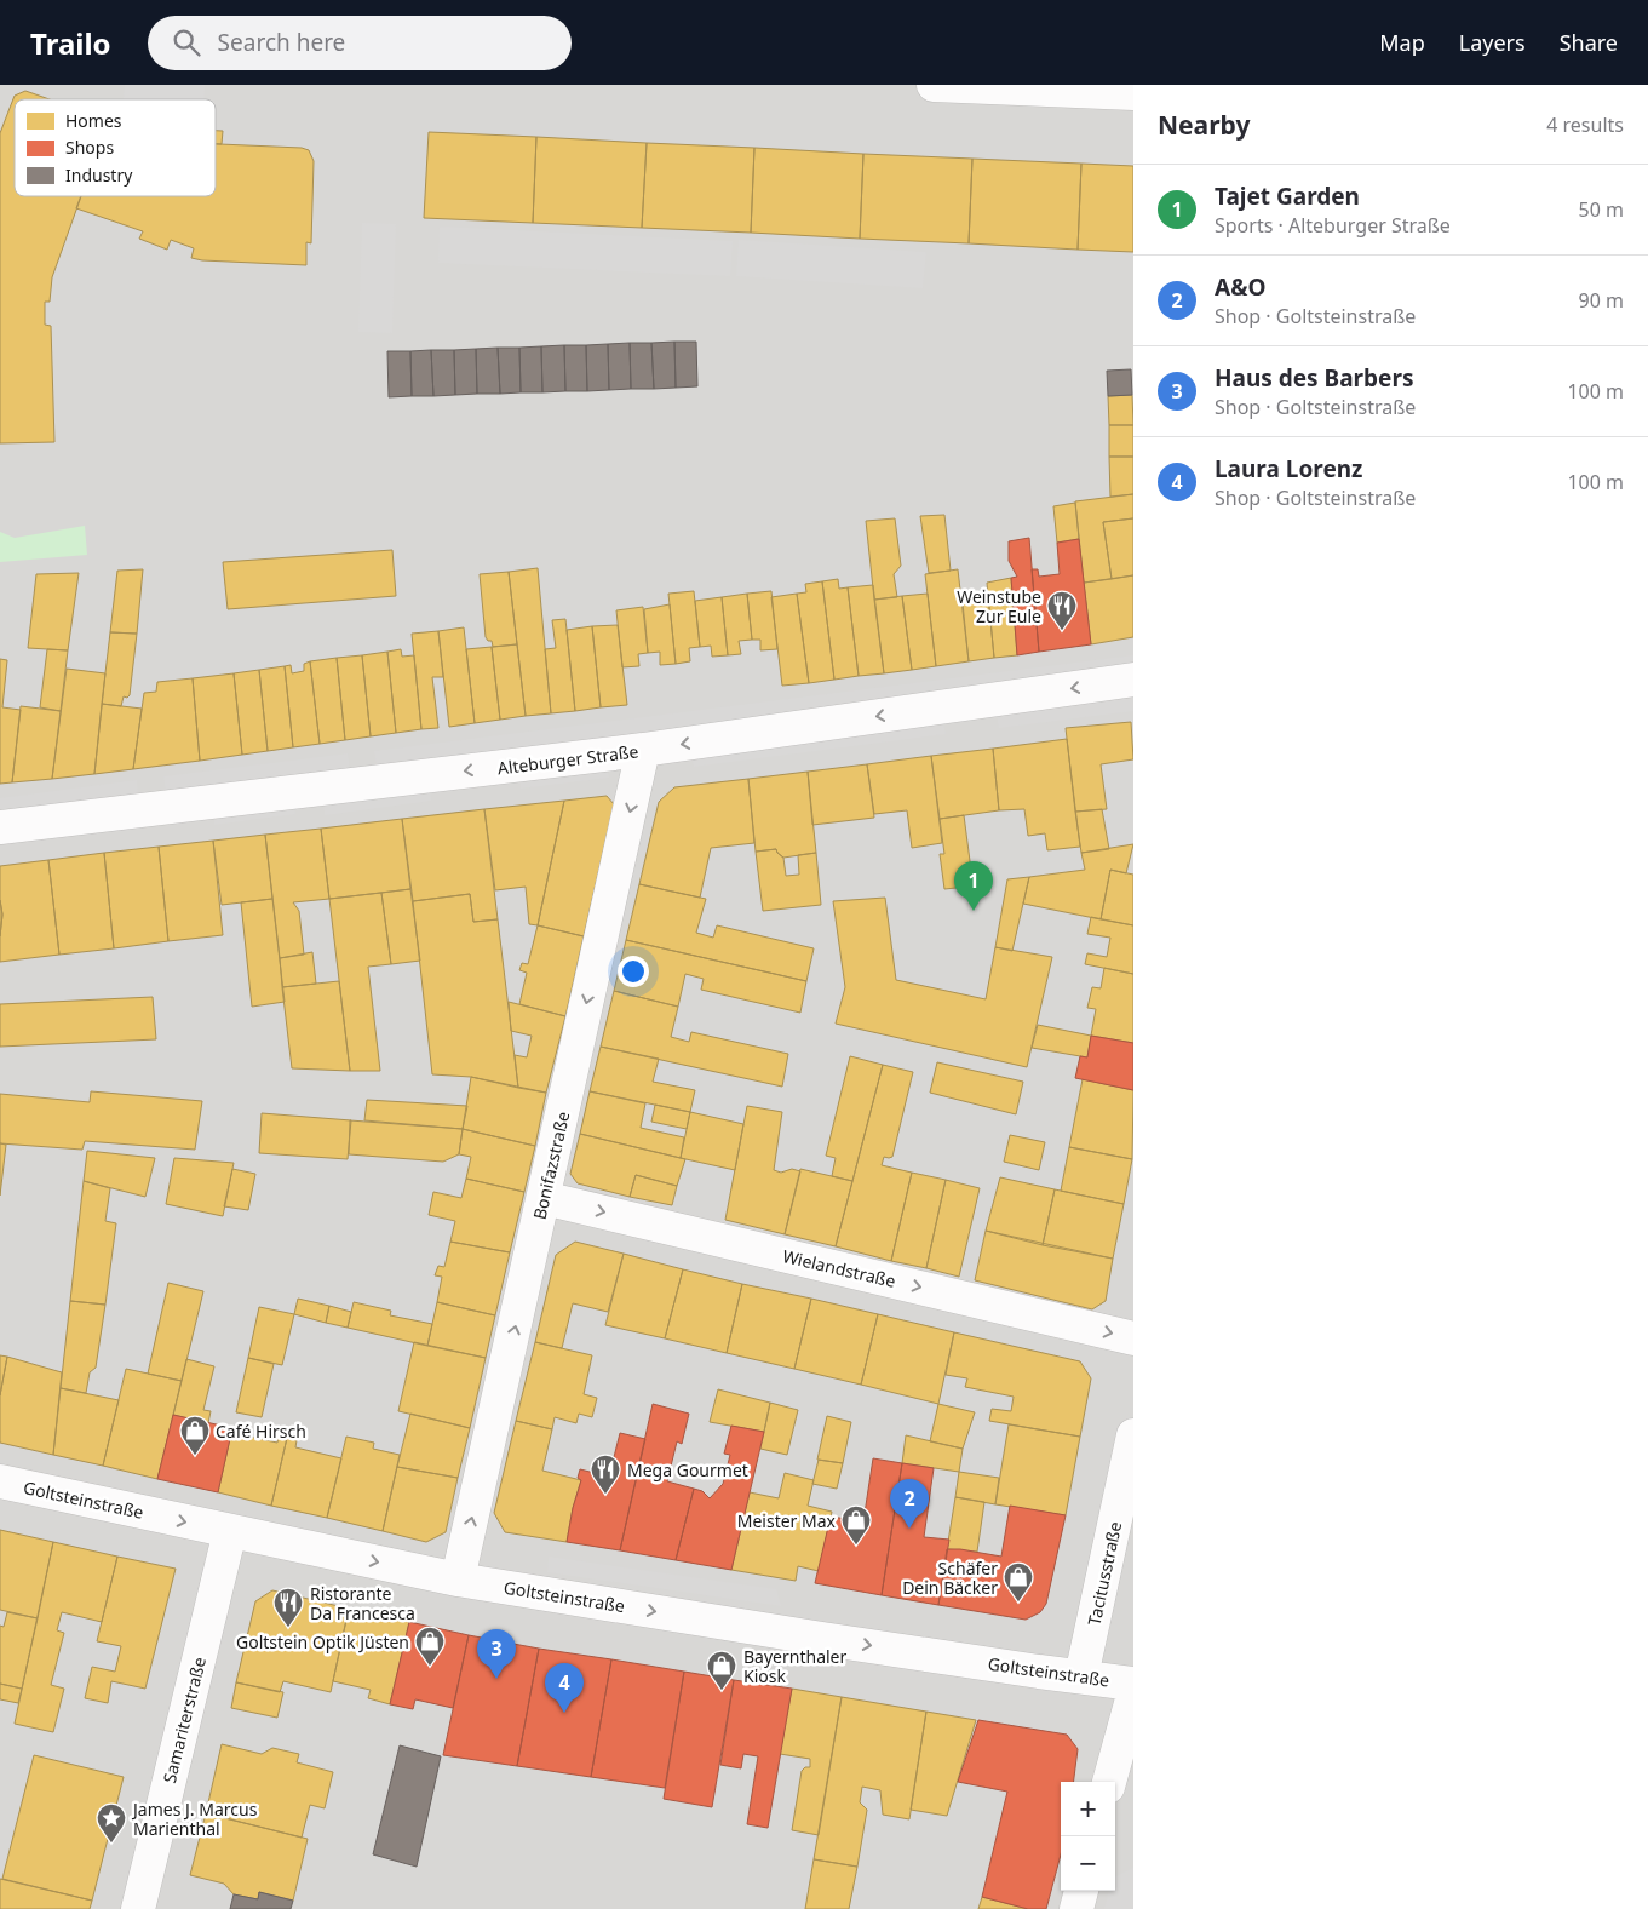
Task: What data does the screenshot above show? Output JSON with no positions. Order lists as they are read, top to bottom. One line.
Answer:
{"streets":{"street":["Alteburger Straße","Bonifazstraße","Wielandstraße","Goltsteinstraße","Tacitusstraße","Samariterstraße"]},"crossings":[["Alteburger Straße","Bonifazstraße"],["Bonifazstraße","Wielandstraße"],["Bonifazstraße","Goltsteinstraße"],["Goltsteinstraße","Tacitusstraße"],["Goltsteinstraße","Samariterstraße"]],"one_way":["Alteburger Straße","Wielandstraße","Goltsteinstraße"],"places":{"restaurant":["Weinstube Zur Eule","Mega Gourmet","Ristorante Da Francesca"],"shop":["Café Hirsch","Meister Max","Schäfer Dein Bäcker","Goltstein Optik Jüsten","Bayernthaler Kiosk"],"place":["James J. Marcus Marienthal"]},"legend":["Homes","Shops","Industry"],"page":{"header":"Trailo","search":"Search here","nav":["Map","Layers","Share"],"heading":["Nearby","4 results"],"list":[{"mark":"1","name":"Tajet Garden","note":"Sports · Alteburger Straße","value":"50 m"},{"mark":"2","name":"A&O","note":"Shop · Goltsteinstraße","value":"90 m"},{"mark":"3","name":"Haus des Barbers","note":"Shop · Goltsteinstraße","value":"100 m"},{"mark":"4","name":"Laura Lorenz","note":"Shop · Goltsteinstraße","value":"100 m"}],"pins":["1","2","3","4"],"map_buttons":["+","−"]}}
